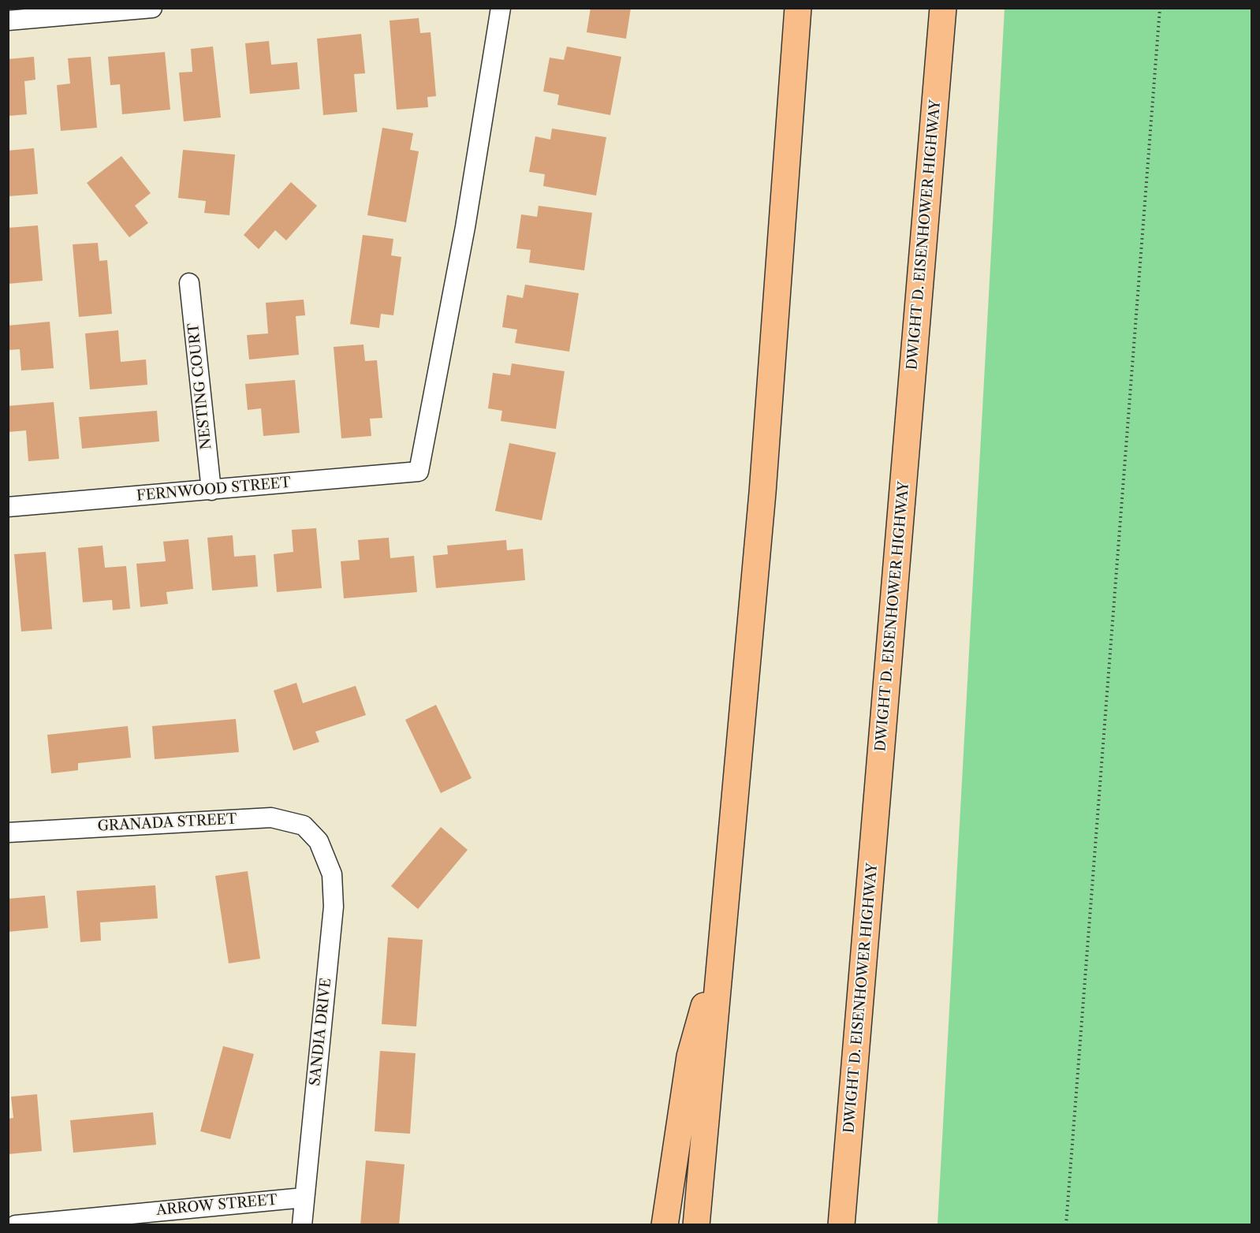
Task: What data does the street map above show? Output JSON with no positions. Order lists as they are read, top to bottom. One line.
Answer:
{"streets":{"highway":["DWIGHT D. EISENHOWER HIGHWAY"],"street":["NESTING COURT","FERNWOOD STREET","GRANADA STREET","SANDIA DRIVE","ARROW STREET"]},"crossings":[["NESTING COURT","FERNWOOD STREET"],["GRANADA STREET","SANDIA DRIVE"],["SANDIA DRIVE","ARROW STREET"]]}
